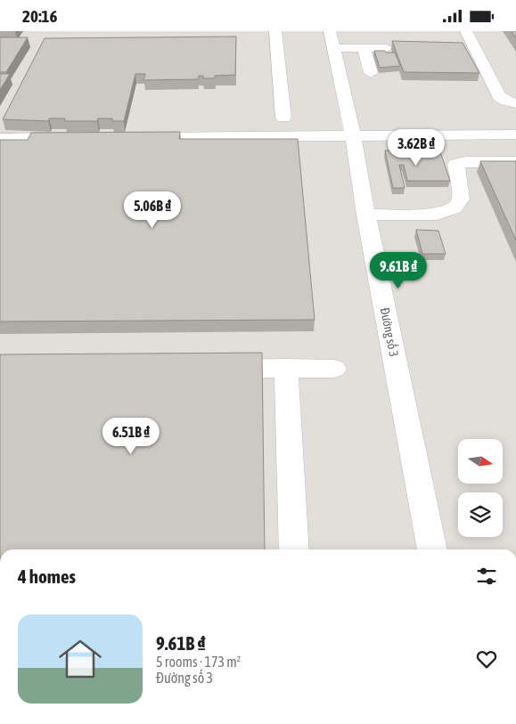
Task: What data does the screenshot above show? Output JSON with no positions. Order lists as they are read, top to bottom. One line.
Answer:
{"streets":{"street":["Đường số 3"]},"north":"right","page":{"status":"20:16","price":["3.62B ₫","5.06B ₫","9.61B ₫","6.51B ₫"],"heading":"4 homes","list":[{"name":"9.61B ₫","note":"5 rooms · 173 m² · Đường số 3"}]}}
